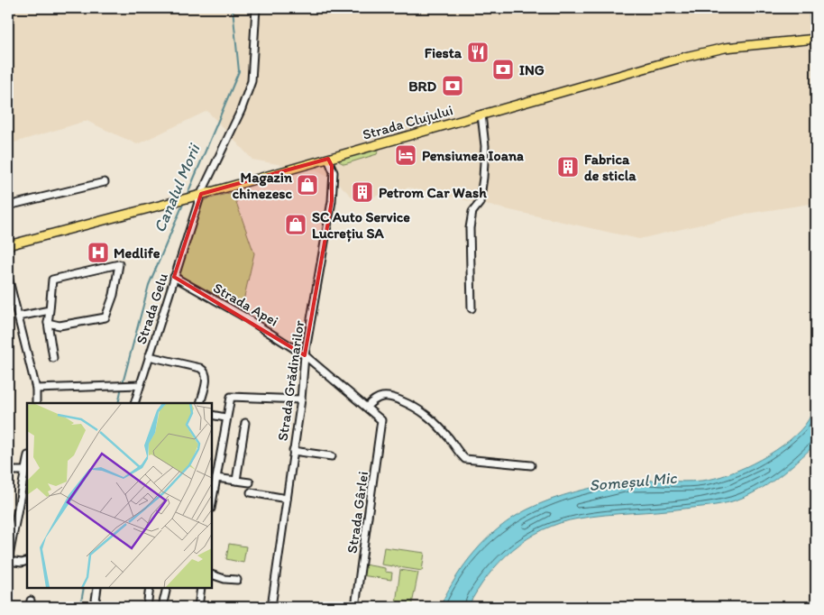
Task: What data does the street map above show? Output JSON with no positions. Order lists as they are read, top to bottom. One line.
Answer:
{"streets":{"main road":["Strada Clujului"],"street":["Strada Apei","Strada Gelu","Strada Grădinarilor","Strada Gârlei"]},"crossings":[["Strada Clujului","Strada Gelu"],["Strada Clujului","Strada Grădinarilor"],["Strada Apei","Strada Gelu"],["Strada Apei","Strada Grădinarilor"],["Strada Apei","Strada Gârlei"]],"water":["Canalul Morii","Someșul Mic"],"places":{"restaurant":["Fiesta"],"bank":["ING","BRD"],"hotel":["Pensiunea Ioana"],"building":["Fabrica de sticla","Petrom Car Wash"],"shop":["Magazin chinezesc","SC Auto Service Lucrețiu SA"],"hospital":["Medlife"]}}
